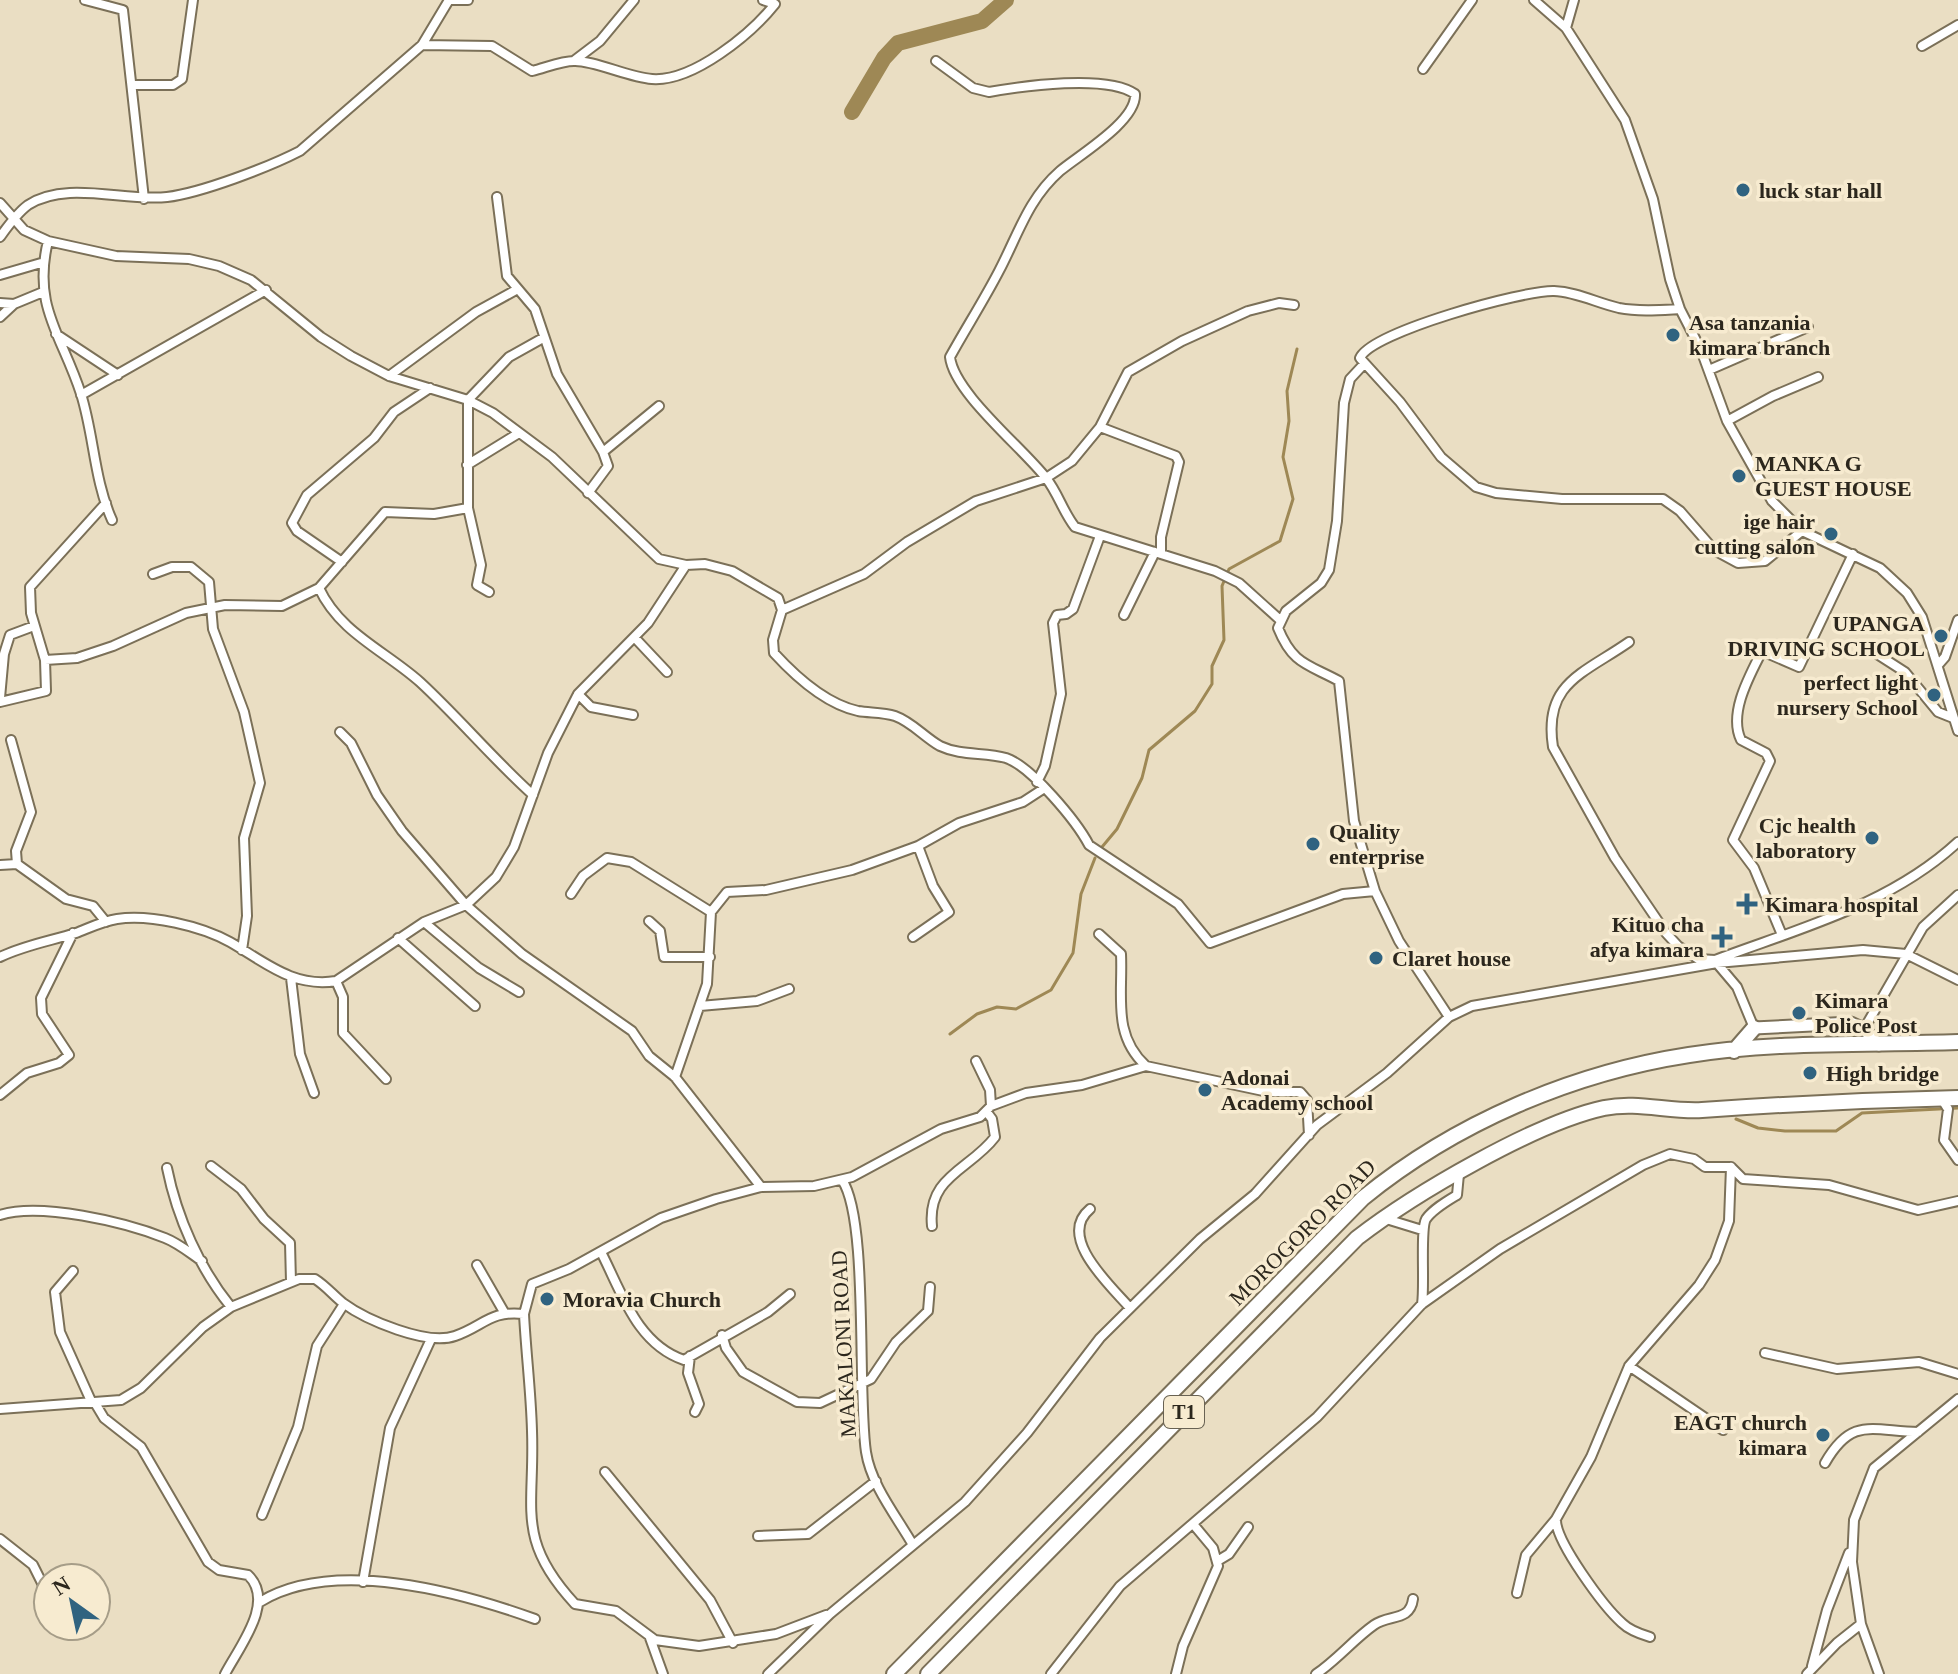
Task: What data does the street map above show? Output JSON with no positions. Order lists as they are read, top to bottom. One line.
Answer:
{"streets":{"highway":["MOROGORO ROAD","T1"],"street":["MAKALONI ROAD"]},"places":{"other":["luck star hall","Asa tanzania kimara branch","MANKA G GUEST HOUSE","ige hair cutting salon","UPANGA DRIVING SCHOOL","perfect light nursery School","Cjc health laboratory","Quality enterprise","Claret house","Kimara Police Post","High bridge","Adonai Academy school","Moravia Church","EAGT church kimara"],"health":["Kimara hospital","Kituo cha afya kimara"]},"north":"top left"}
